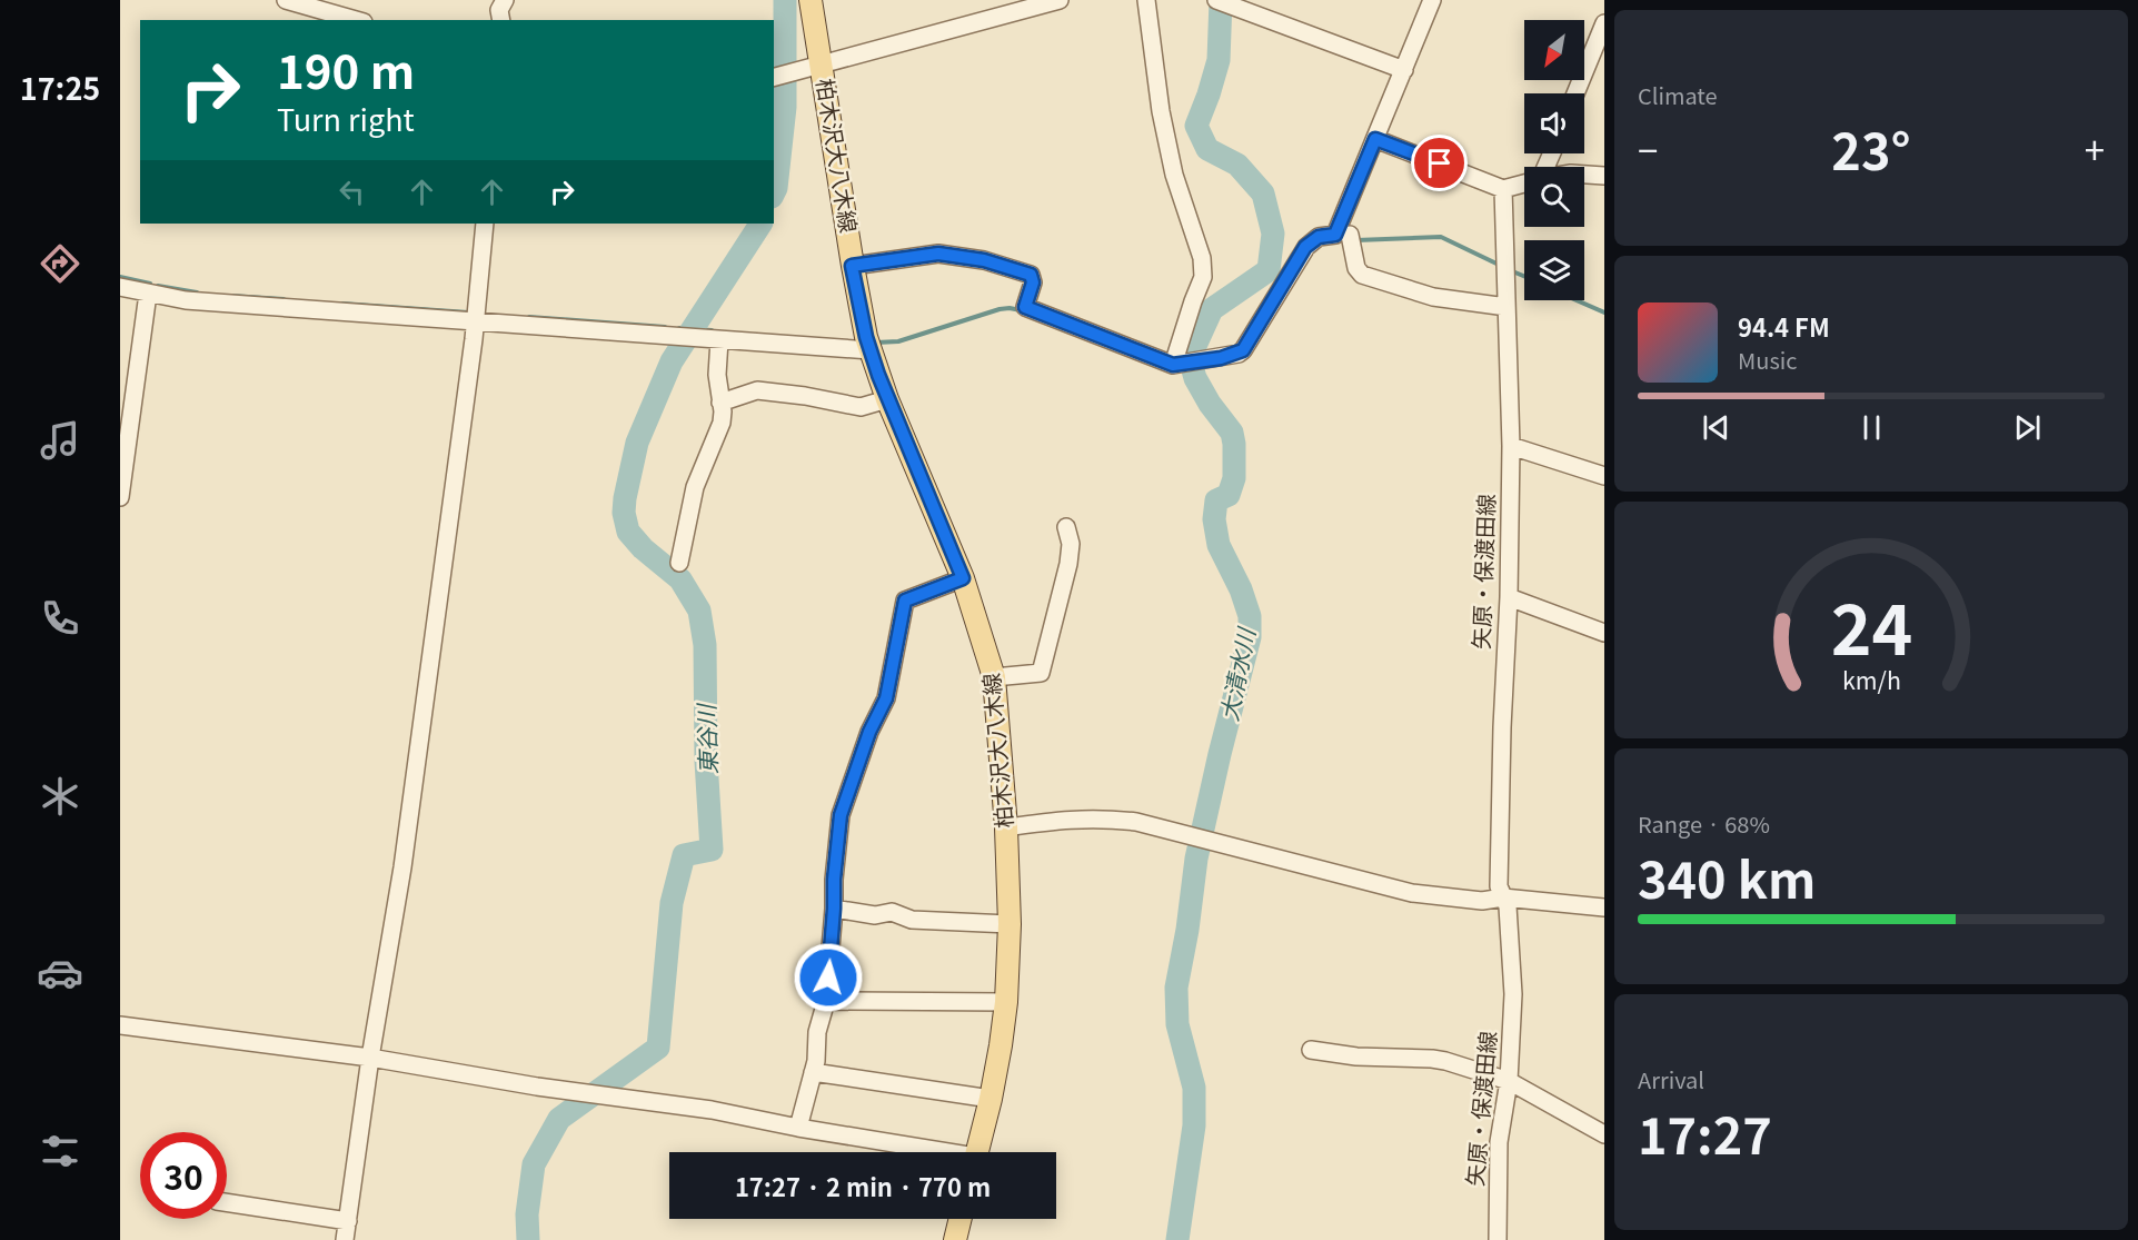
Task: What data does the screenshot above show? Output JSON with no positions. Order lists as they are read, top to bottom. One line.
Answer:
{"streets":{"main road":["柏木沢大八木線"],"street":["矢原・保渡田線"]},"water":["大清水川","東谷川"],"north":"bottom left","page":{"tabs":"17:25","tile":["Climate",["Range · 68%","340 km"],["Arrival","17:27"]],"turn":["190 m","Turn right"],"heat":["−","23°","+"],"song":["94.4 FM","Music"],"limit":"30","trip":"17:27 · 2 min · 770 m","gauge":["24","km/h"]}}
